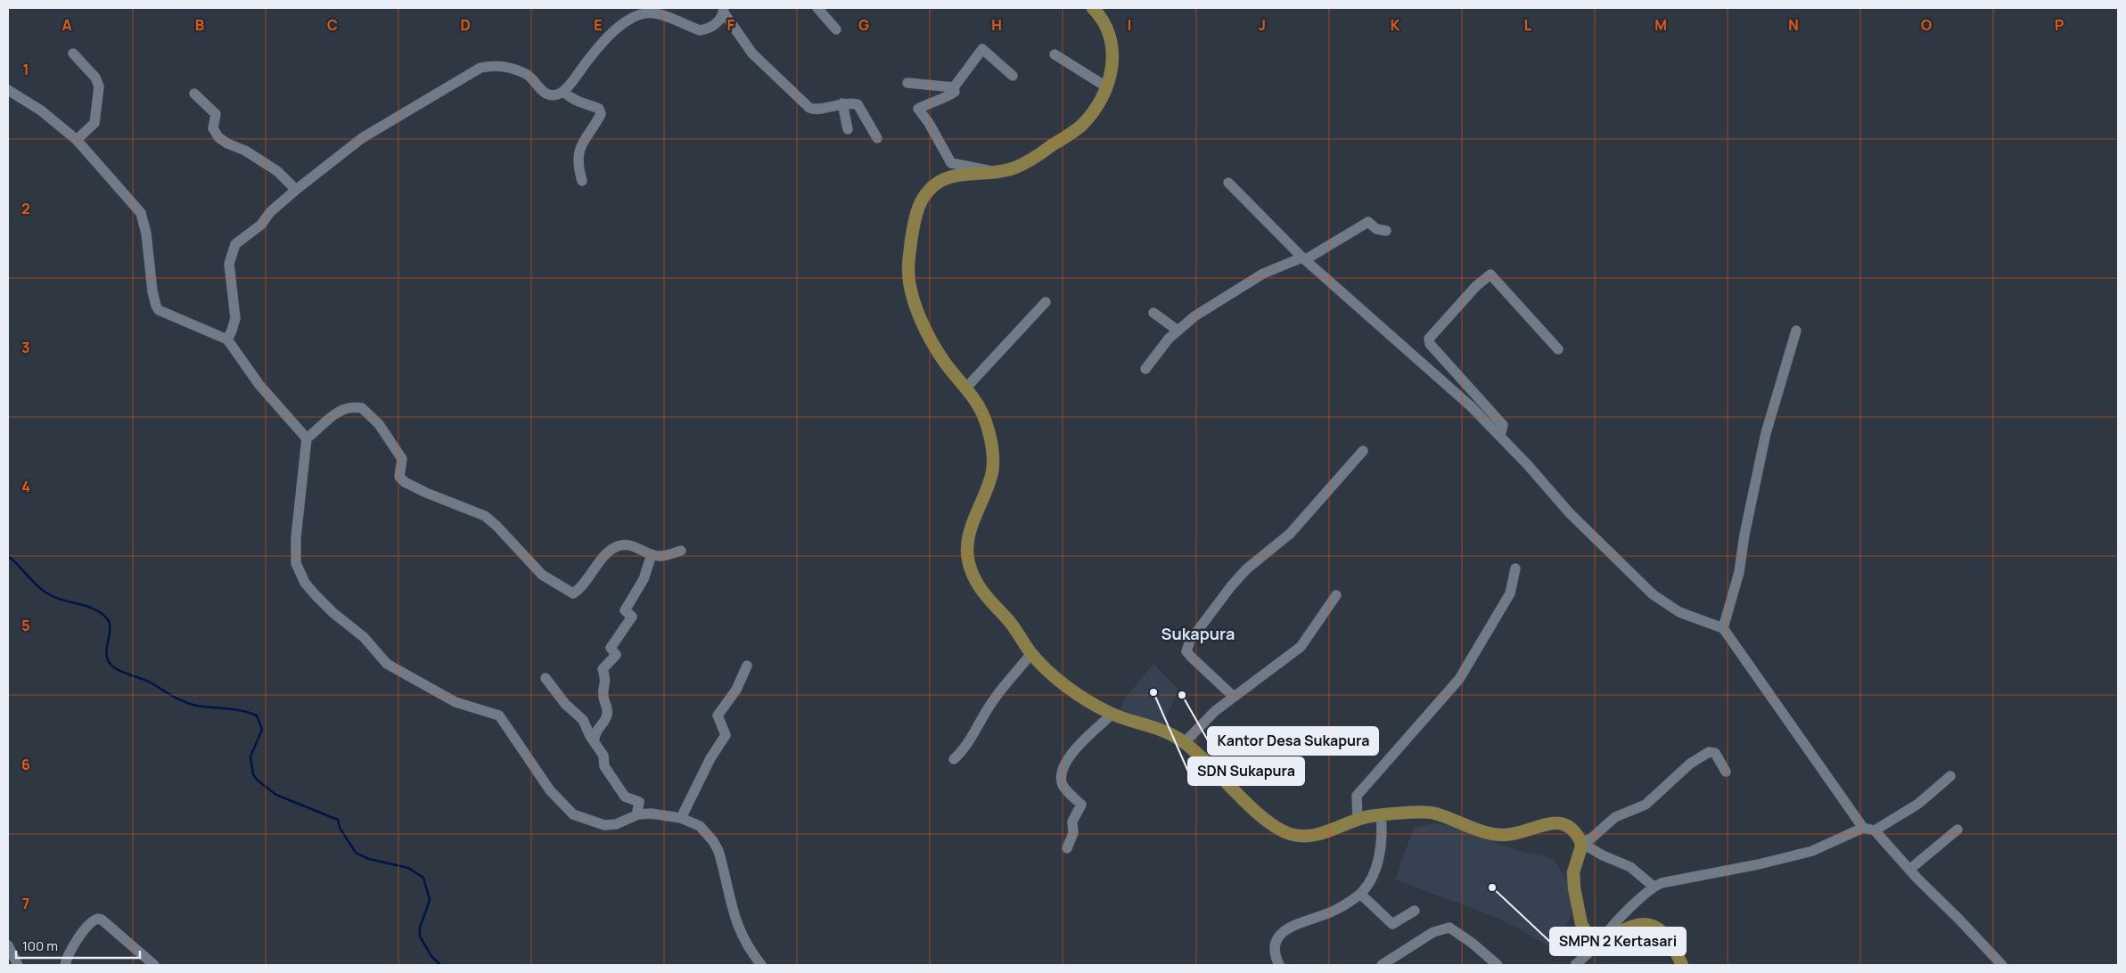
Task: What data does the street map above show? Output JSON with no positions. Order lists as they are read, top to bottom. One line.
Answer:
{"districts":["Sukapura"],"places":["SDN Sukapura","Kantor Desa Sukapura","SMPN 2 Kertasari"],"scale_bar":"100 m","grid":{"columns":["A","B","C","D","E","F","G","H","I","J","K","L","M","N","O","P"],"rows":["1","2","3","4","5","6","7"]}}
